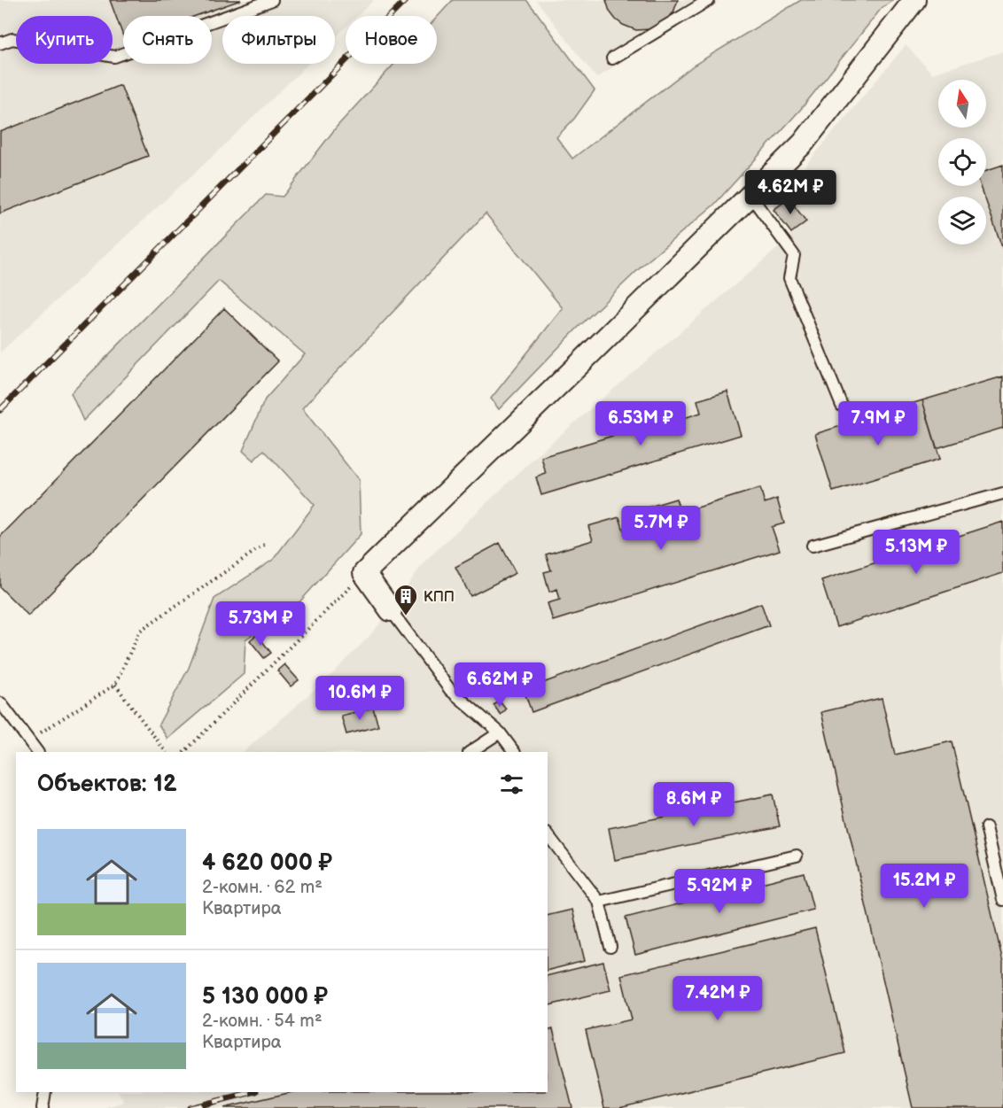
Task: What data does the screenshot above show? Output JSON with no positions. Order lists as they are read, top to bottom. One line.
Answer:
{"places":{"building":["КПП"]},"north":"top","page":{"chip":["Купить","Снять","Фильтры","Новое"],"price":["4.62M ₽","6.53M ₽","7.9M ₽","5.7M ₽","5.13M ₽","5.73M ₽","6.62M ₽","10.6M ₽","8.6M ₽","15.2M ₽","5.92M ₽","7.42M ₽"],"heading":"Объектов: 12","list":[{"name":"4 620 000 ₽","note":"2-комн. · 62 m² · Квартира"},{"name":"5 130 000 ₽","note":"2-комн. · 54 m² · Квартира"}]}}
